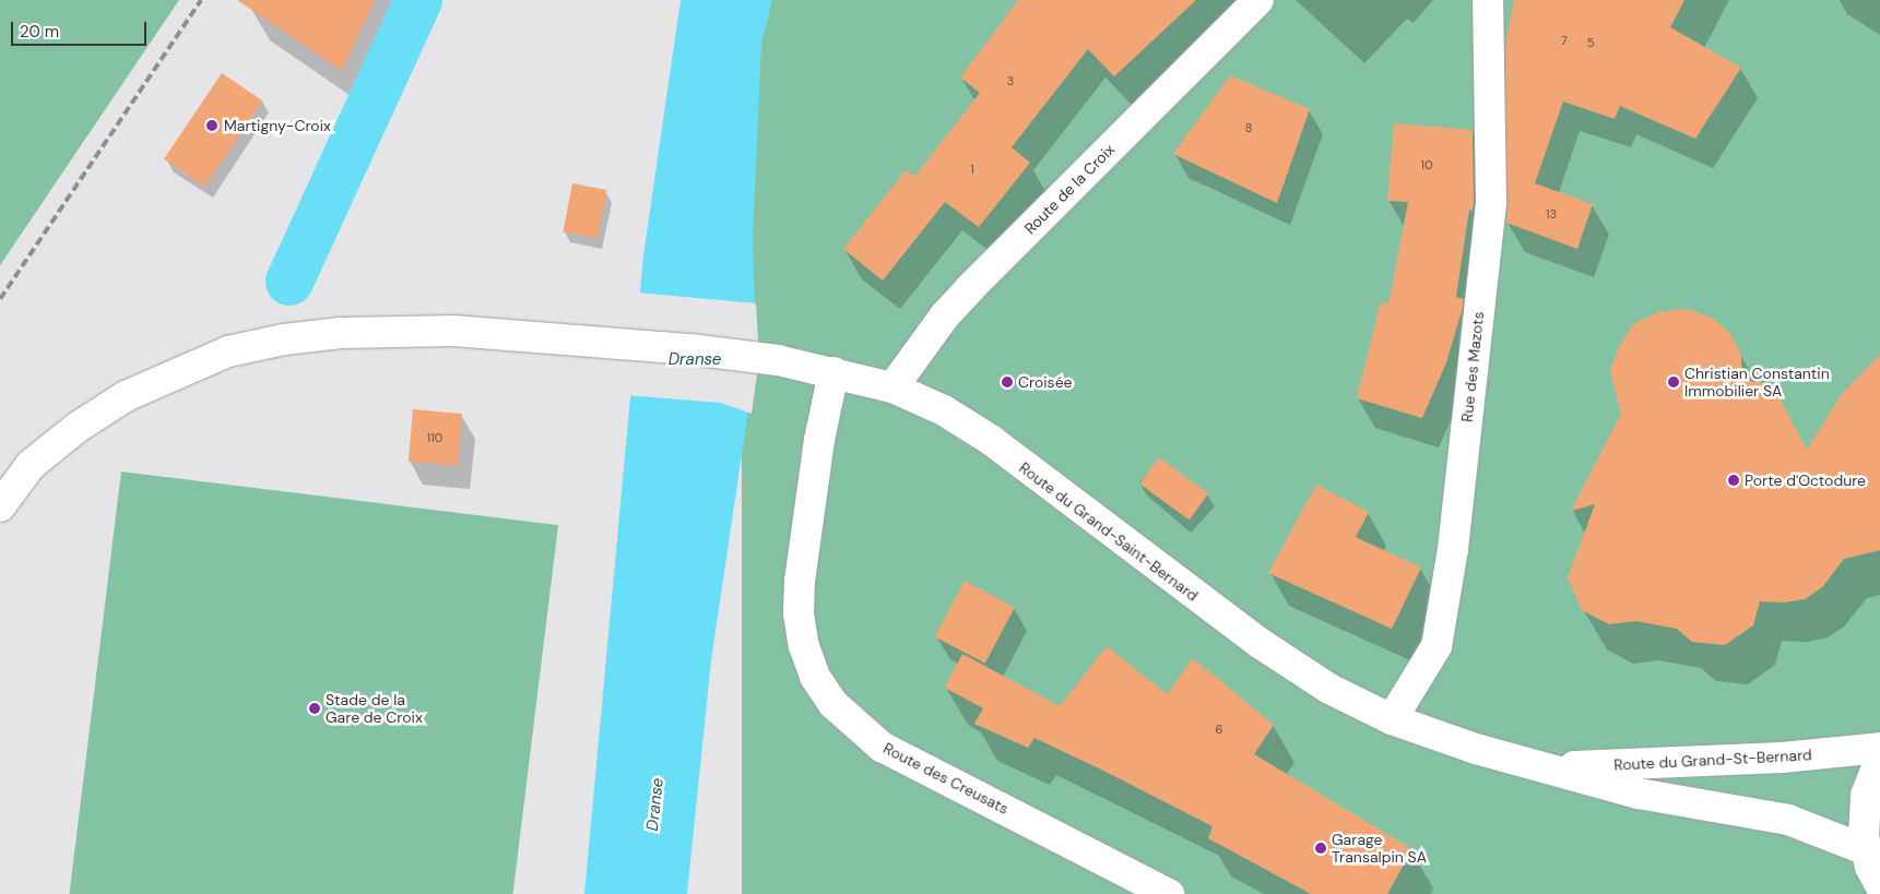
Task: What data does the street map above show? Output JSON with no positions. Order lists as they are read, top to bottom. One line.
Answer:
{"streets":{"street":["Route de la Croix","Rue des Mazots","Route du Grand-Saint-Bernard","Route du Grand-St-Bernard","Route des Creusats"]},"crossings":[["Route de la Croix","Route du Grand-Saint-Bernard"],["Rue des Mazots","Route du Grand-Saint-Bernard"],["Route du Grand-Saint-Bernard","Route du Grand-St-Bernard"],["Route du Grand-Saint-Bernard","Route des Creusats"]],"water":["Dranse"],"places":["Martigny-Croix","Croisée","Christian Constantin Immobilier SA","Porte d'Octodure","Stade de la Gare de Croix","Garage Transalpin SA"],"house_numbers":["7","5","3","8","10","1","13","110","6"],"scale_bar":"20 m"}
